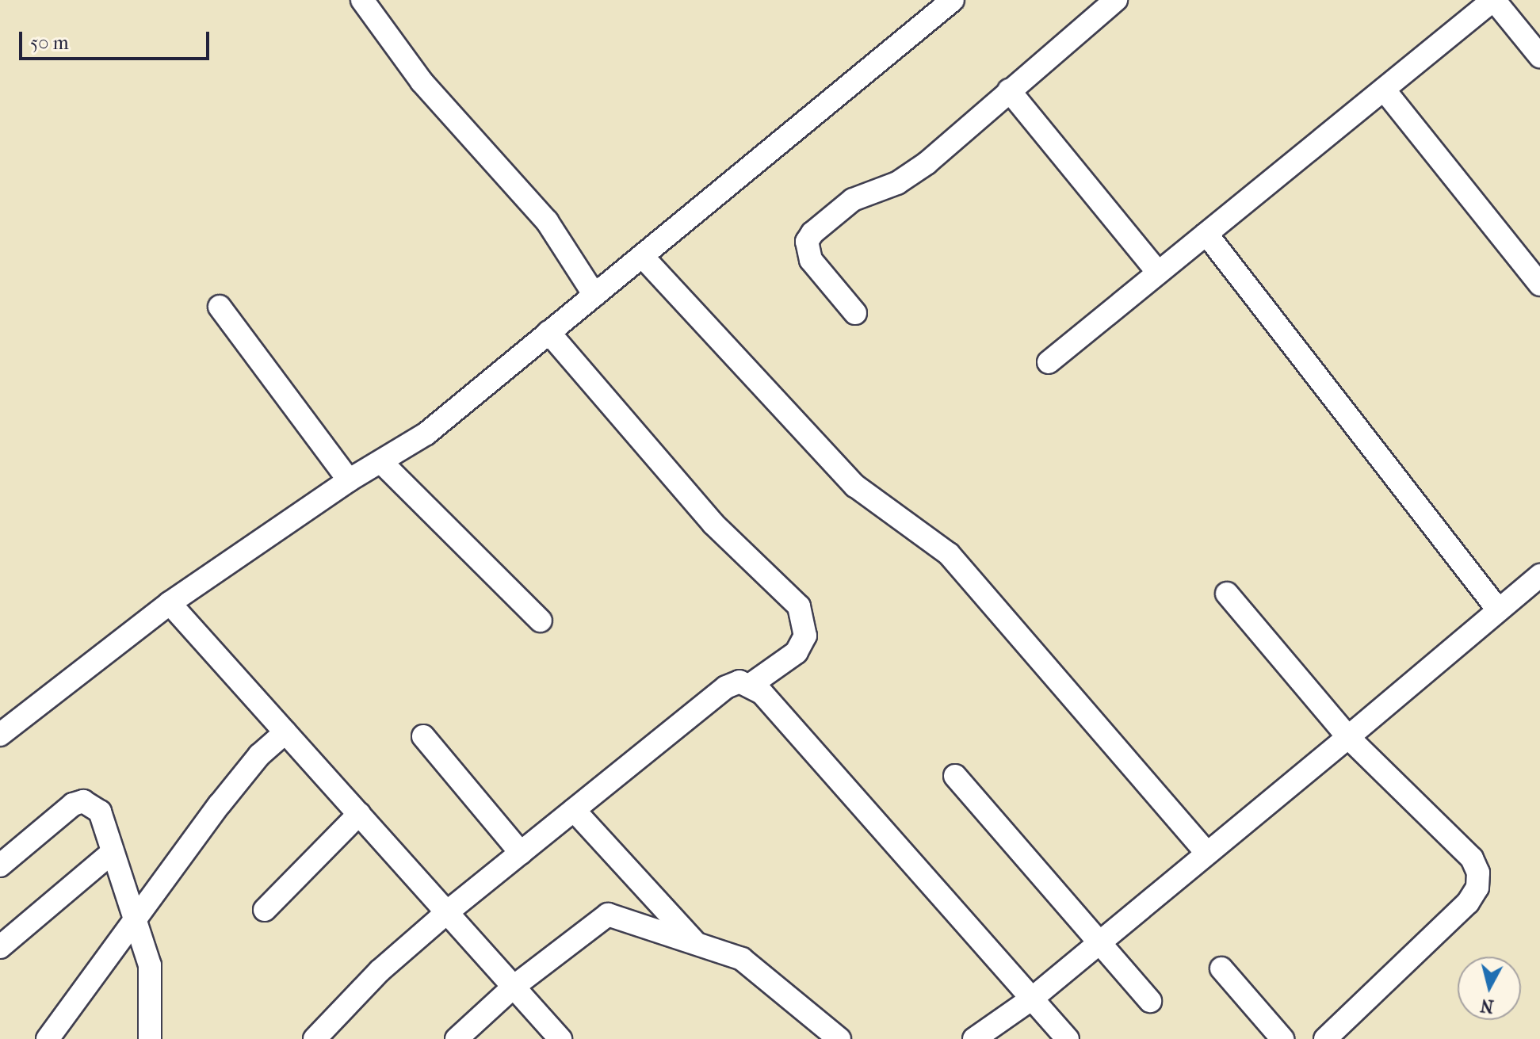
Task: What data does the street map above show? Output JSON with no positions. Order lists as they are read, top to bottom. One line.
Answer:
{"scale_bar":"50 m","north":"bottom"}
